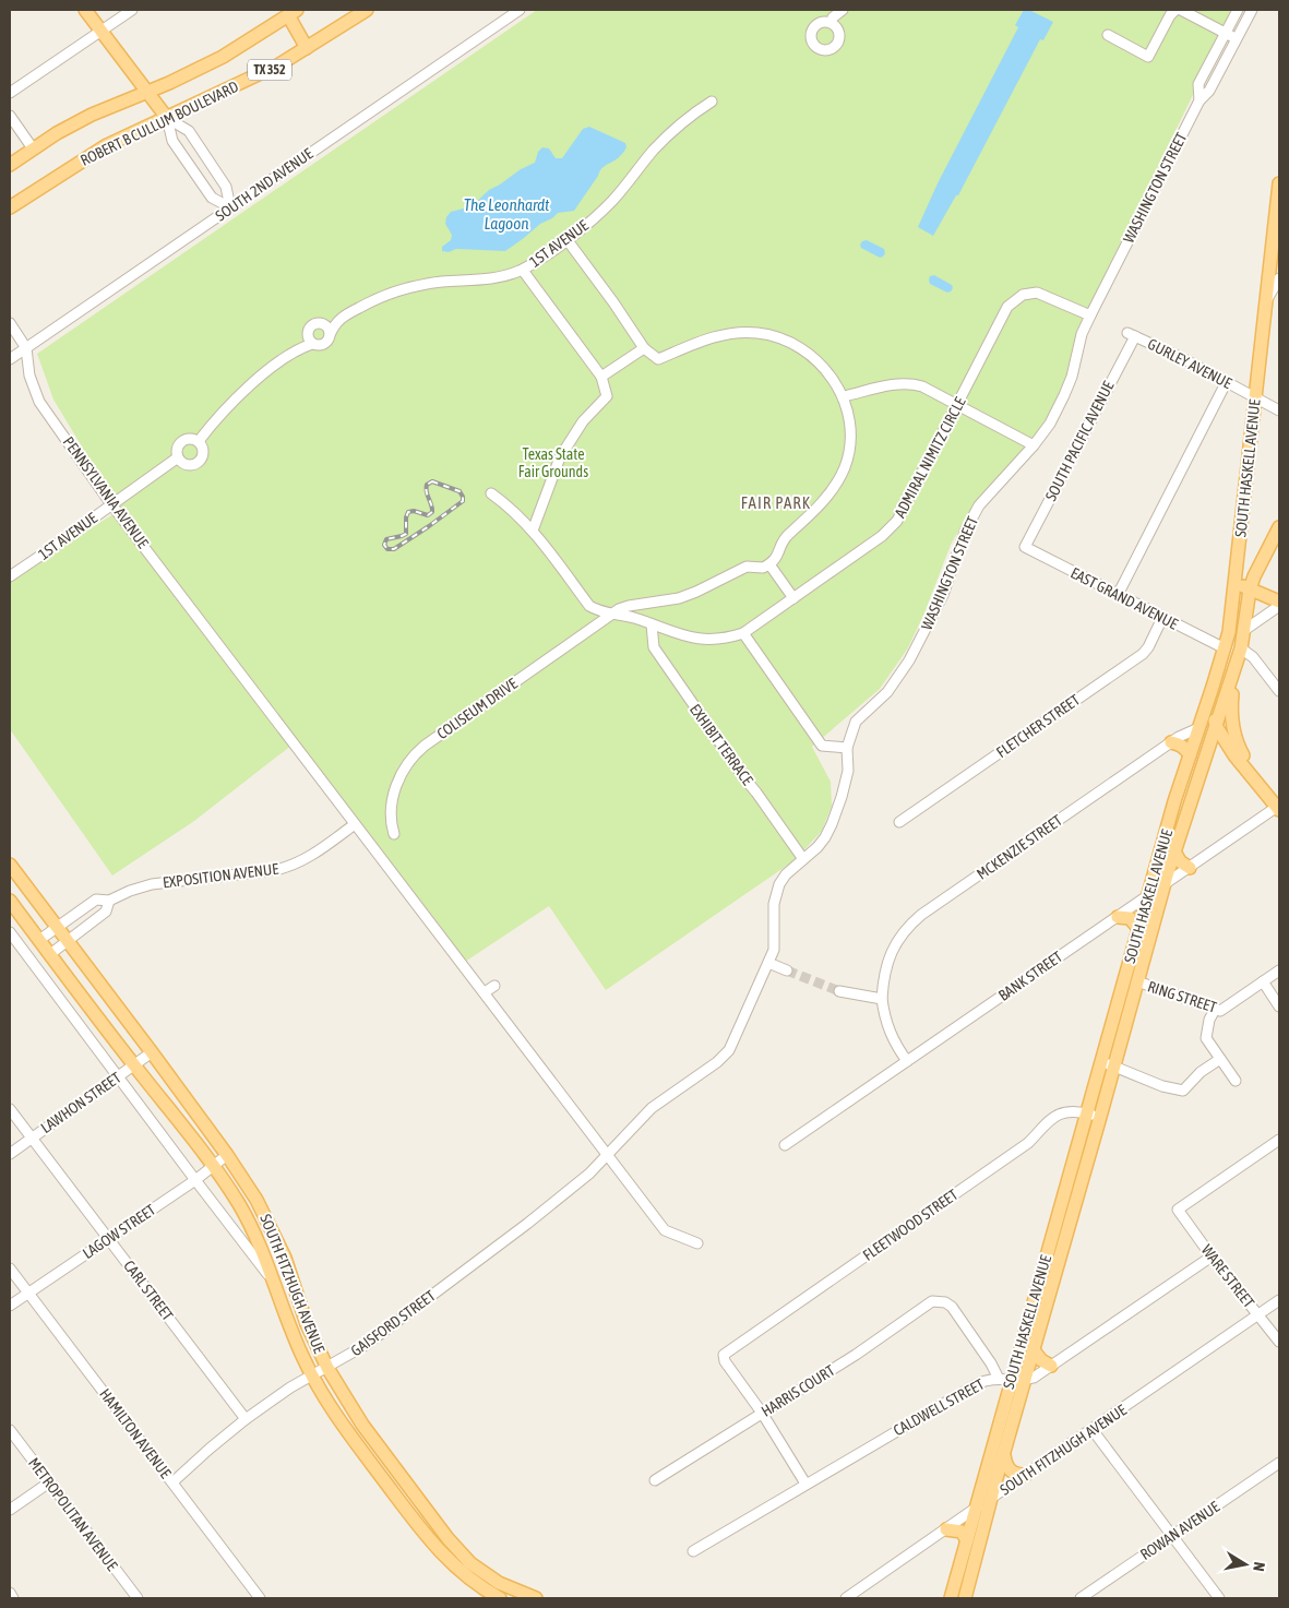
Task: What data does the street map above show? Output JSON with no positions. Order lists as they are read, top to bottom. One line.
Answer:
{"streets":{"main road":["TX 352","ROBERT B CULLUM BOULEVARD","SOUTH HASKELL AVENUE","SOUTH FITZHUGH AVENUE"],"street":["SOUTH 2ND AVENUE","WASHINGTON STREET","1ST AVENUE","GURLEY AVENUE","SOUTH PACIFIC AVENUE","ADMIRAL NIMITZ CIRCLE","PENNSYLVANIA AVENUE","EAST GRAND AVENUE","COLISEUM DRIVE","FLETCHER STREET","EXHIBIT TERRACE","MCKENZIE STREET","EXPOSITION AVENUE","BANK STREET","RING STREET","LAWHON STREET","FLEETWOOD STREET","LAGOW STREET","WARE STREET","CARL STREET","GAISFORD STREET","HARRIS COURT","CALDWELL STREET","HAMILTON AVENUE","METROPOLITAN AVENUE","ROWAN AVENUE"]},"crossings":[["SOUTH 2ND AVENUE","PENNSYLVANIA AVENUE"],["WASHINGTON STREET","ADMIRAL NIMITZ CIRCLE"],["WASHINGTON STREET","PENNSYLVANIA AVENUE"],["WASHINGTON STREET","EXHIBIT TERRACE"],["WASHINGTON STREET","GAISFORD STREET"],["1ST AVENUE","PENNSYLVANIA AVENUE"],["GURLEY AVENUE","SOUTH PACIFIC AVENUE"],["GURLEY AVENUE","SOUTH HASKELL AVENUE"],["SOUTH PACIFIC AVENUE","EAST GRAND AVENUE"],["SOUTH HASKELL AVENUE","EAST GRAND AVENUE"],["SOUTH HASKELL AVENUE","MCKENZIE STREET"],["SOUTH HASKELL AVENUE","BANK STREET"],["SOUTH HASKELL AVENUE","RING STREET"],["SOUTH HASKELL AVENUE","FLEETWOOD STREET"],["SOUTH HASKELL AVENUE","SOUTH FITZHUGH AVENUE"],["SOUTH HASKELL AVENUE","HARRIS COURT"],["SOUTH HASKELL AVENUE","CALDWELL STREET"],["PENNSYLVANIA AVENUE","EXPOSITION AVENUE"],["PENNSYLVANIA AVENUE","GAISFORD STREET"],["EAST GRAND AVENUE","FLETCHER STREET"],["MCKENZIE STREET","BANK STREET"],["EXPOSITION AVENUE","SOUTH FITZHUGH AVENUE"],["LAWHON STREET","SOUTH FITZHUGH AVENUE"],["LAWHON STREET","CARL STREET"],["FLEETWOOD STREET","HARRIS COURT"],["LAGOW STREET","SOUTH FITZHUGH AVENUE"],["LAGOW STREET","CARL STREET"],["LAGOW STREET","HAMILTON AVENUE"],["WARE STREET","SOUTH FITZHUGH AVENUE"],["WARE STREET","CALDWELL STREET"],["SOUTH FITZHUGH AVENUE","GAISFORD STREET"],["CARL STREET","GAISFORD STREET"],["GAISFORD STREET","HAMILTON AVENUE"],["HARRIS COURT","CALDWELL STREET"]],"districts":["FAIR PARK"],"water":["The Leonhardt Lagoon"],"parks":["Texas State Fair Grounds"],"north":"right"}
